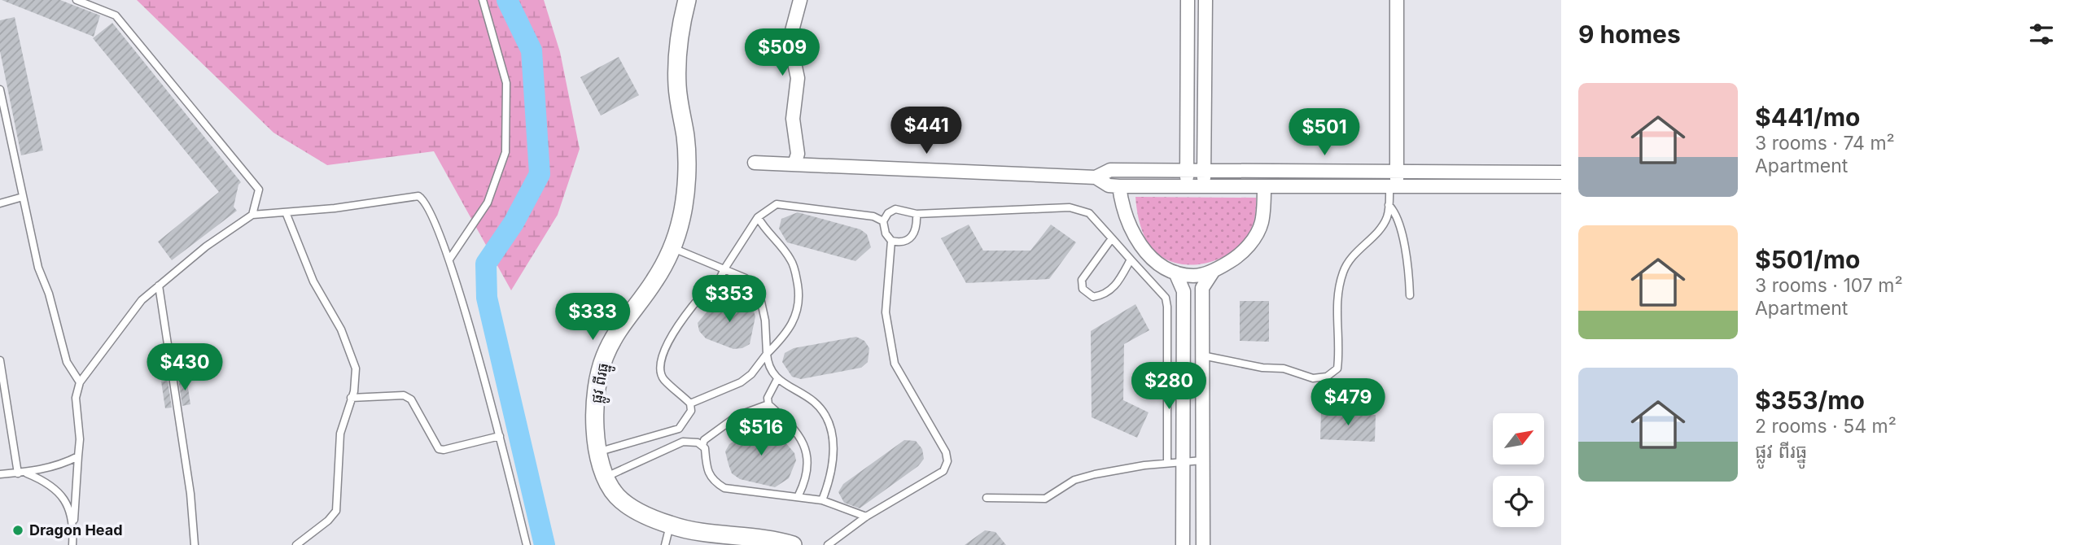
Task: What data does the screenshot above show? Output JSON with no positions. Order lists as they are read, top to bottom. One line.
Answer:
{"streets":{"main road":["ផ្លូវ ពីរធ្នូ"]},"places":["Dragon Head"],"north":"top right","page":{"heading":"9 homes","price":["$509","$441","$501","$353","$333","$430","$280","$479","$516"],"list":[{"name":"$441/mo","note":"3 rooms · 74 m² · Apartment"},{"name":"$501/mo","note":"3 rooms · 107 m² · Apartment"},{"name":"$353/mo","note":"2 rooms · 54 m² · ផ្លូវ ពីរធ្នូ"}]}}
